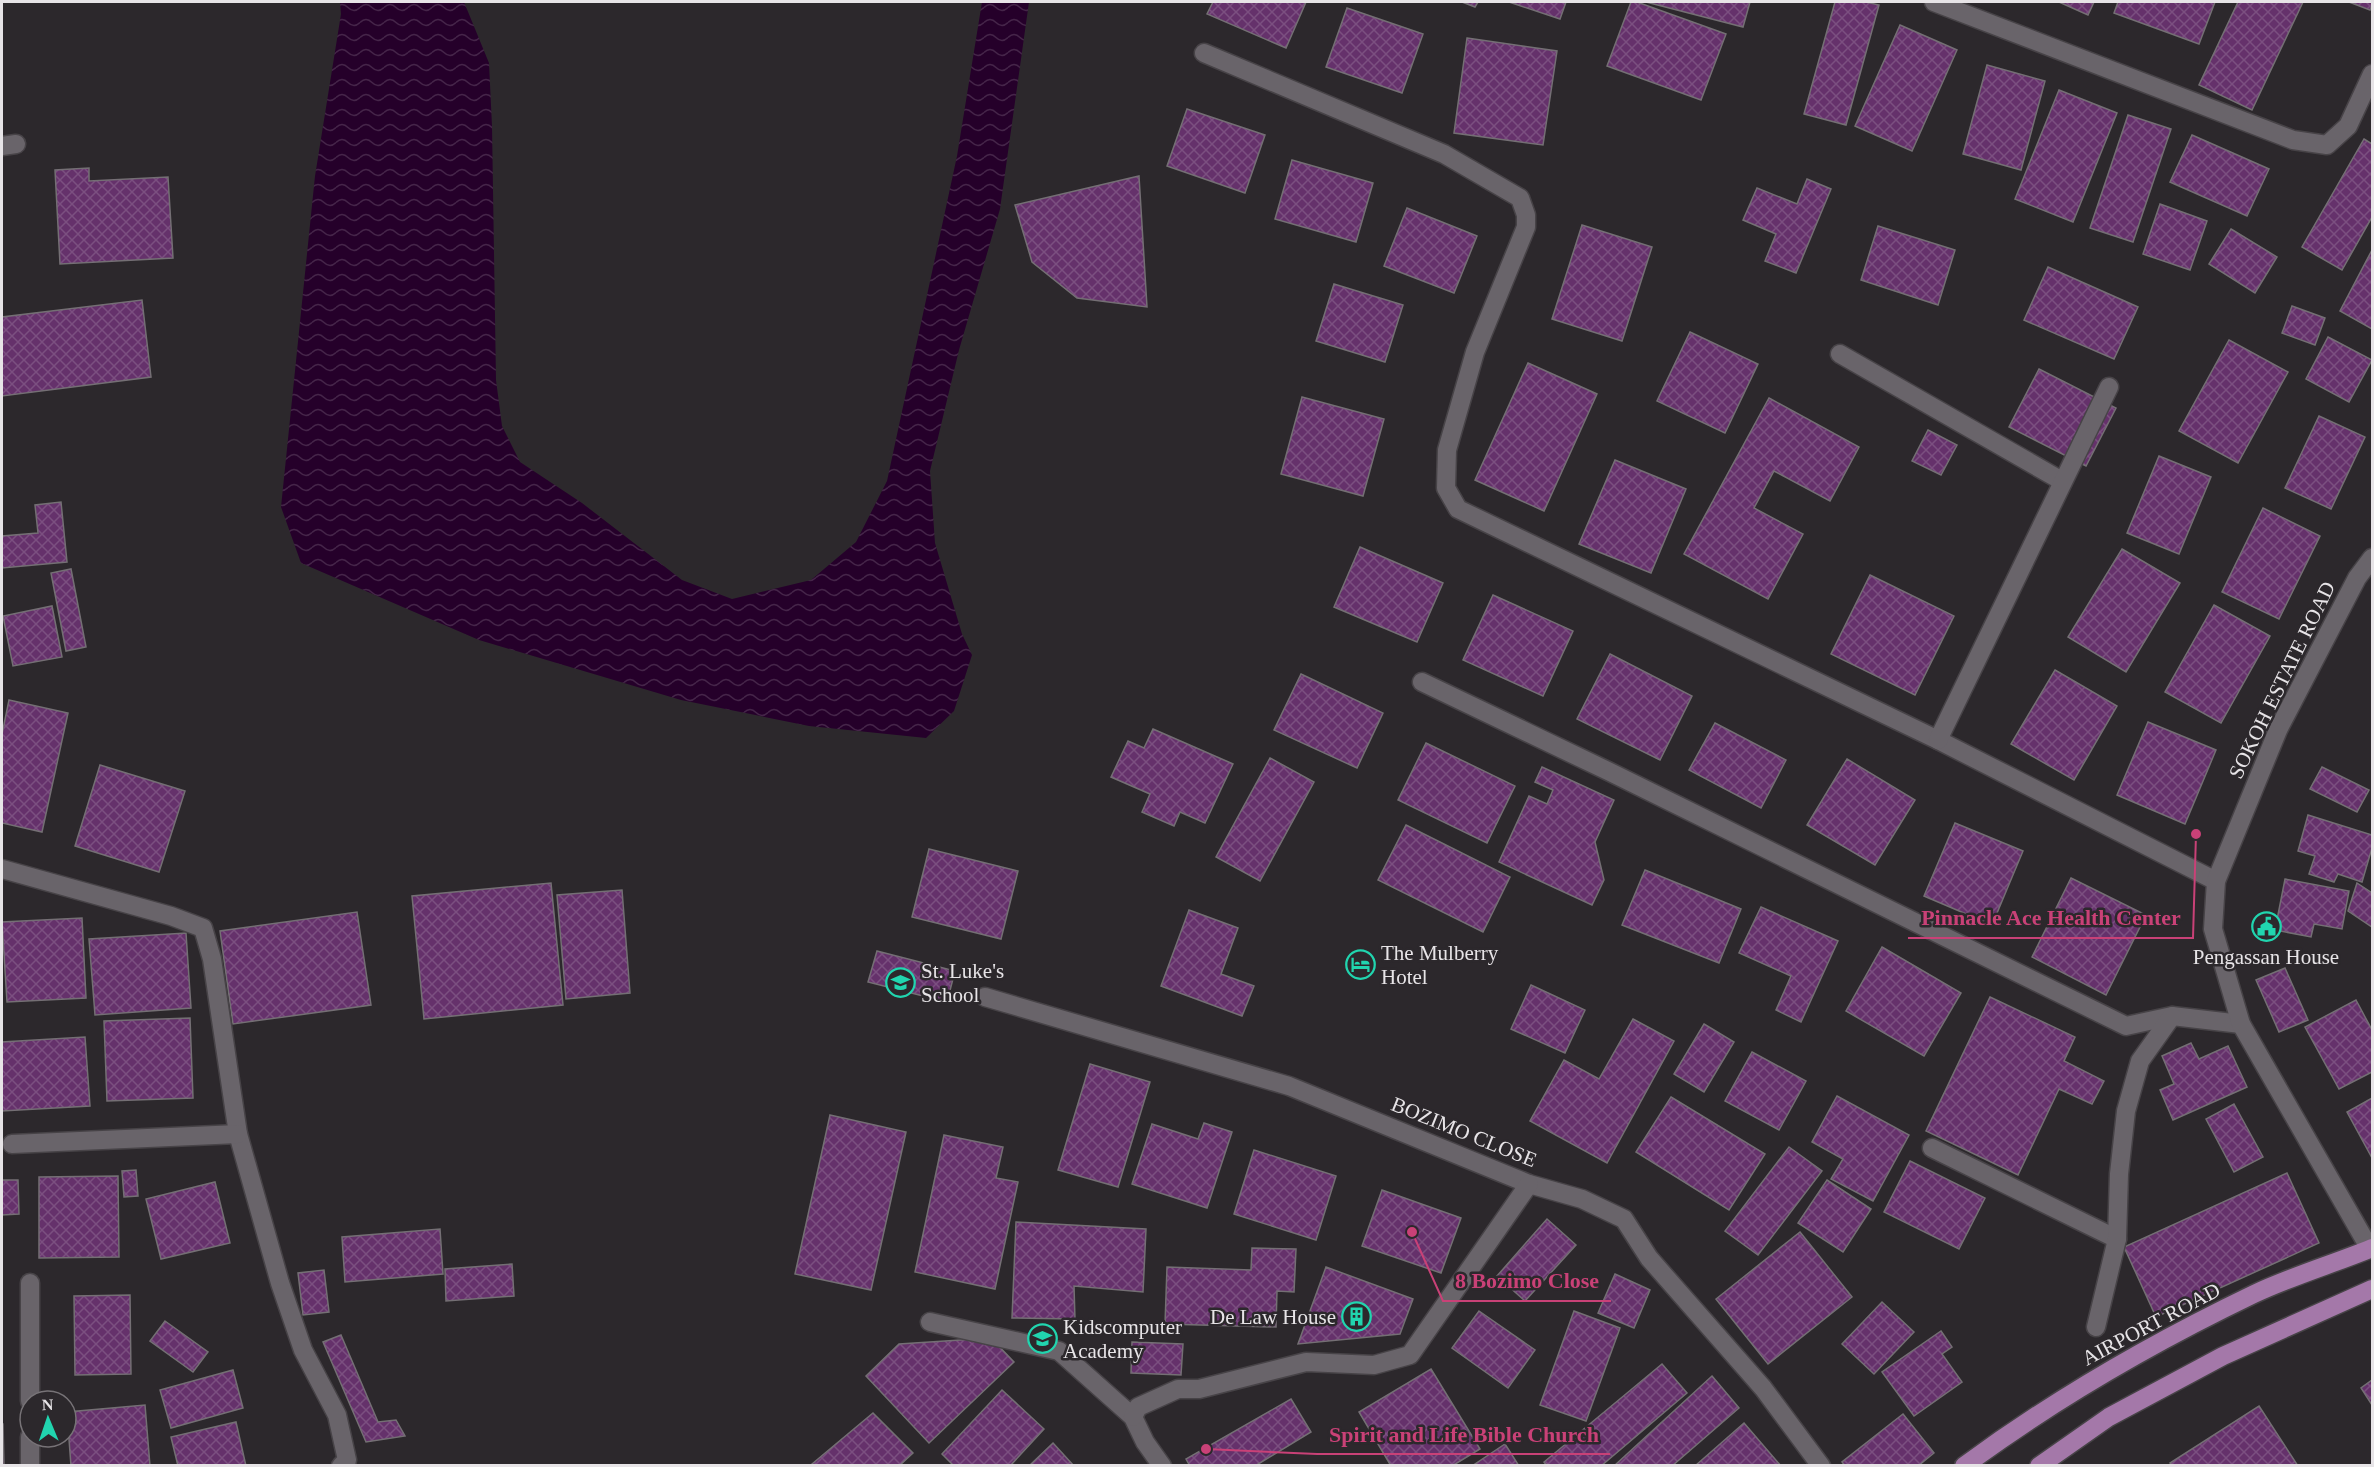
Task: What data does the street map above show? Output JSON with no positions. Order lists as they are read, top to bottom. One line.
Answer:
{"streets":{"main road":["AIRPORT ROAD"],"street":["SOKOH ESTATE ROAD","BOZIMO CLOSE"]},"crossings":[["SOKOH ESTATE ROAD","AIRPORT ROAD"]],"places":{"other":["Pinnacle Ace Health Center","8 Bozimo Close","Spirit and Life Bible Church"],"public building":["Pengassan House"],"hotel":["The Mulberry Hotel"],"school or university":["St. Luke's School","Kidscomputer Academy"],"building":["De Law House"]},"north":"top"}
